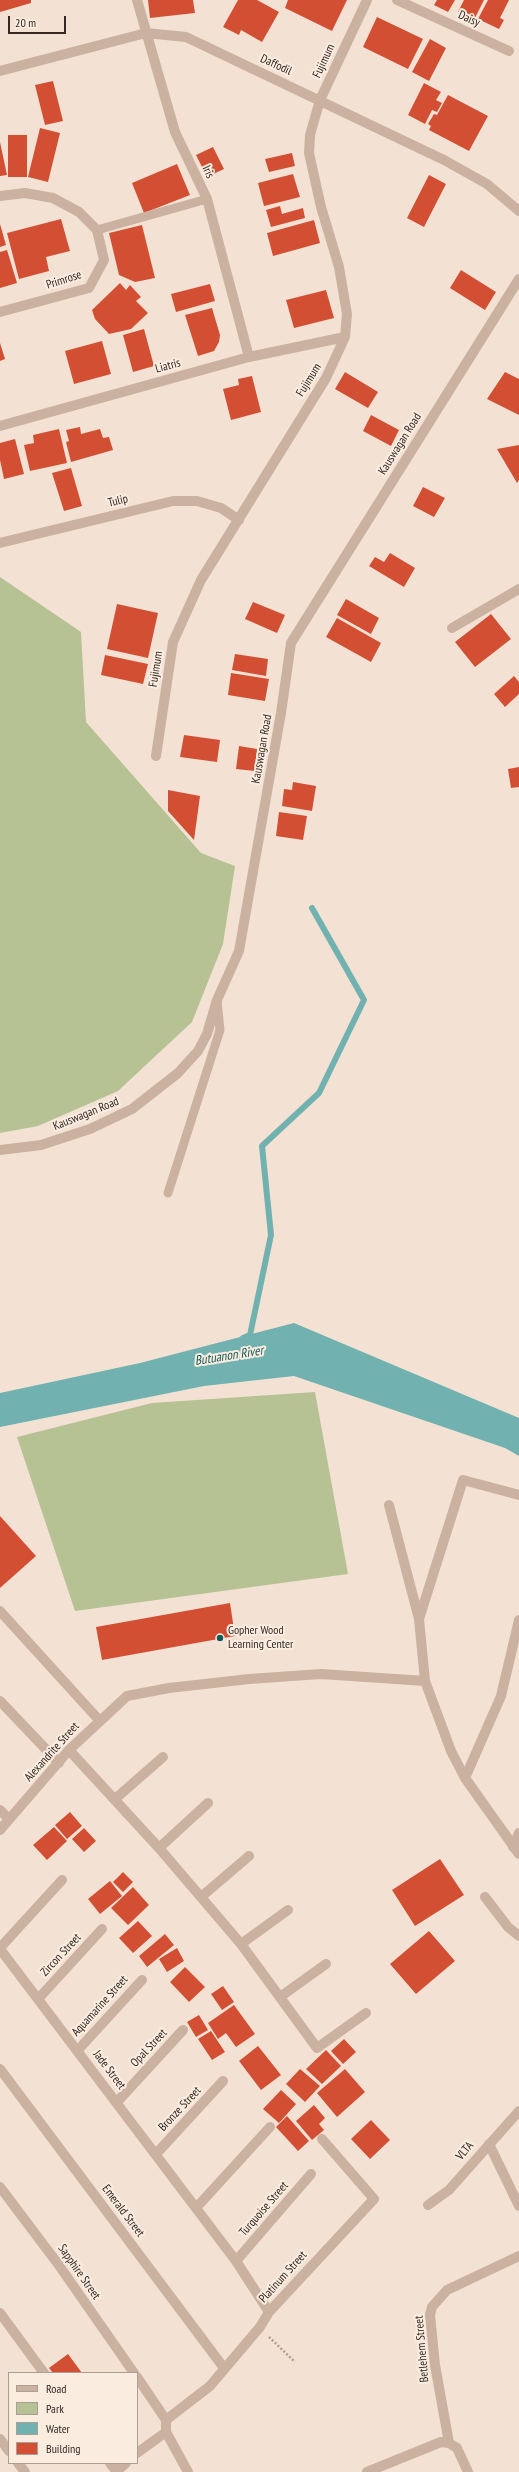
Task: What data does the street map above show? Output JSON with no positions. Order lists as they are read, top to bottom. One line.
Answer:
{"streets":{"street":["Daisy","Fujimum","Daffodil","Iris","Primrose","Liatris","Kauswagan Road","Tulip","Alexandrite Street","Zircon Street","Aquamarine Street","Opal Street","Jade Street","Bronze Street","VLTA","Turquoise Street","Emerald Street","Sapphire Street","Platinum Street","Betlehem Street"]},"crossings":[["Fujimum","Daffodil"],["Fujimum","Liatris"],["Fujimum","Tulip"],["Daffodil","Iris"],["Iris","Liatris"],["Zircon Street","Jade Street"],["Aquamarine Street","Jade Street"],["Opal Street","Jade Street"],["Jade Street","Bronze Street"],["Jade Street","Turquoise Street"],["Jade Street","Platinum Street"],["Emerald Street","Platinum Street"]],"water":["Butuanon River"],"places":["Gopher Wood Learning Center"],"legend":["Road","Park","Water","Building"],"scale_bar":"20 m"}
